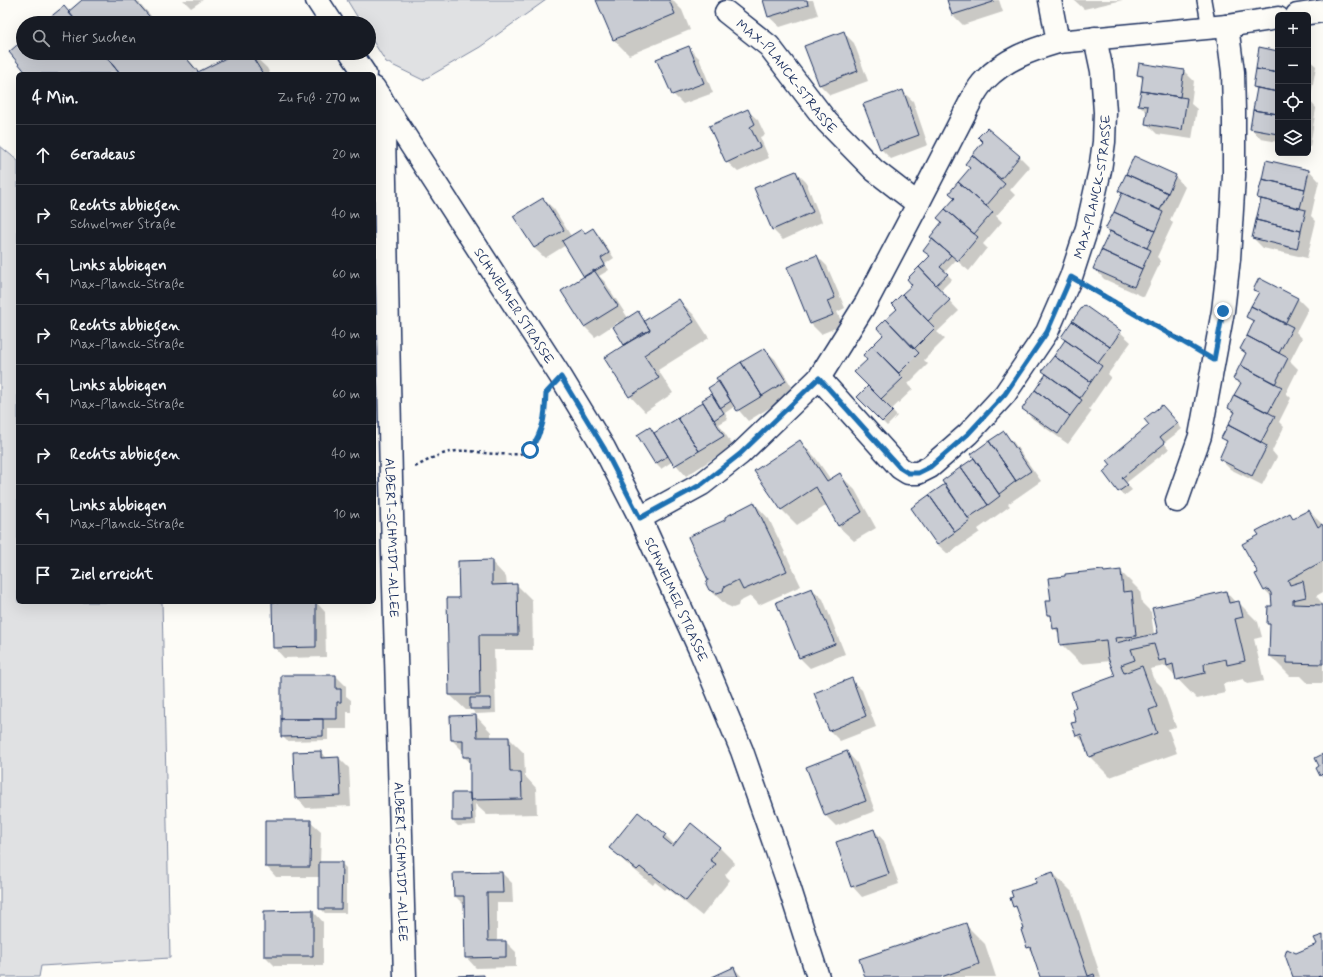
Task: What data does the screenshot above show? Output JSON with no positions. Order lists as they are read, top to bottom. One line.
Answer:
{"streets":{"street":["MAX-PLANCK-STRASSE","SCHWELMER STRASSE","ALBERT-SCHMIDT-ALLEE"]},"crossings":[["SCHWELMER STRASSE","ALBERT-SCHMIDT-ALLEE"]],"page":{"map_buttons":["+","−"],"search":"Hier suchen","heading":["4 Min.","Zu Fuß · 270 m"],"list":[["Geradeaus","20 m"],["Rechts abbiegen","Schwelmer Straße","40 m"],["Links abbiegen","Max-Planck-Straße","60 m"],["Rechts abbiegen","Max-Planck-Straße","40 m"],["Links abbiegen","Max-Planck-Straße","60 m"],["Rechts abbiegen","40 m"],["Links abbiegen","Max-Planck-Straße","10 m"],"Ziel erreicht"]}}
